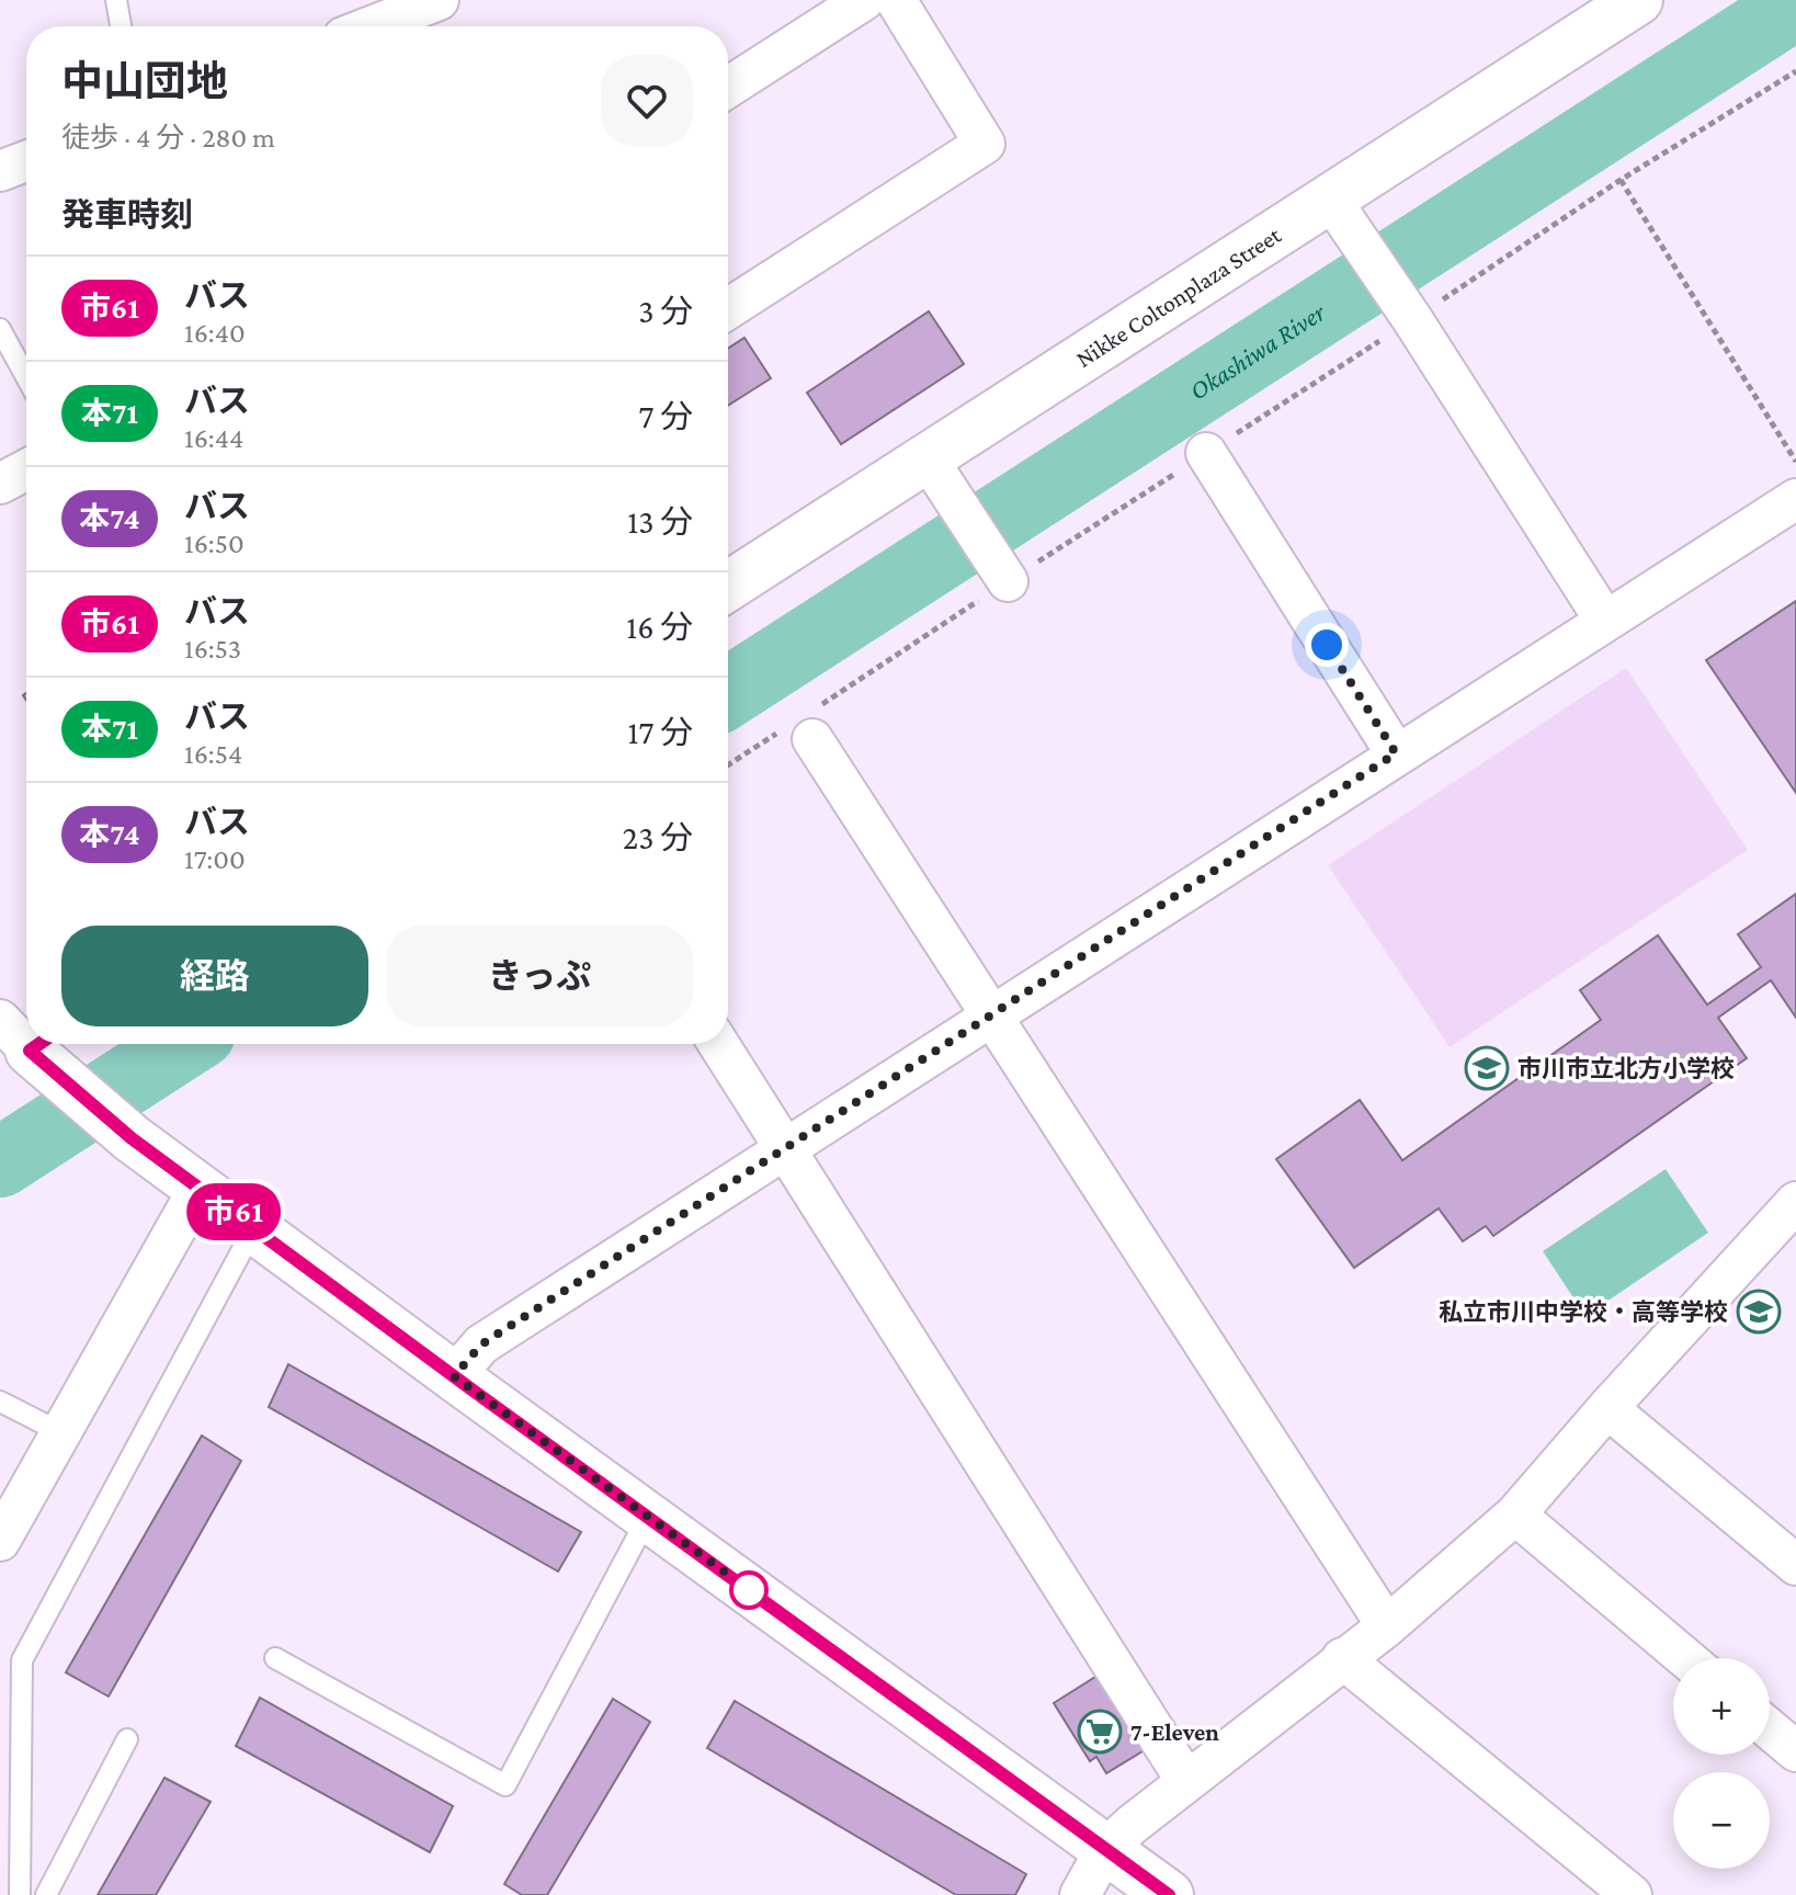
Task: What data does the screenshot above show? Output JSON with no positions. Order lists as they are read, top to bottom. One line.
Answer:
{"streets":{"street":["Nikke Coltonplaza Street"]},"water":["Okashiwa River"],"places":{"school or university":["市川市立北方小学校","私立市川中学校・高等学校"],"supermarket":["7-Eleven"]},"lines":["bus line 市61"],"page":{"on_map":"市61","heading":[["中山団地","徒歩 · 4 分 · 280 m"],"発車時刻"],"list":[{"mark":"市61","name":"バス","note":"16:40","value":"3 分"},{"mark":"本71","name":"バス","note":"16:44","value":"7 分"},{"mark":"本74","name":"バス","note":"16:50","value":"13 分"},{"mark":"市61","name":"バス","note":"16:53","value":"16 分"},{"mark":"本71","name":"バス","note":"16:54","value":"17 分"},{"mark":"本74","name":"バス","note":"17:00","value":"23 分"}],"buttons":["経路","きっぷ"],"map_buttons":["+","−"]}}
